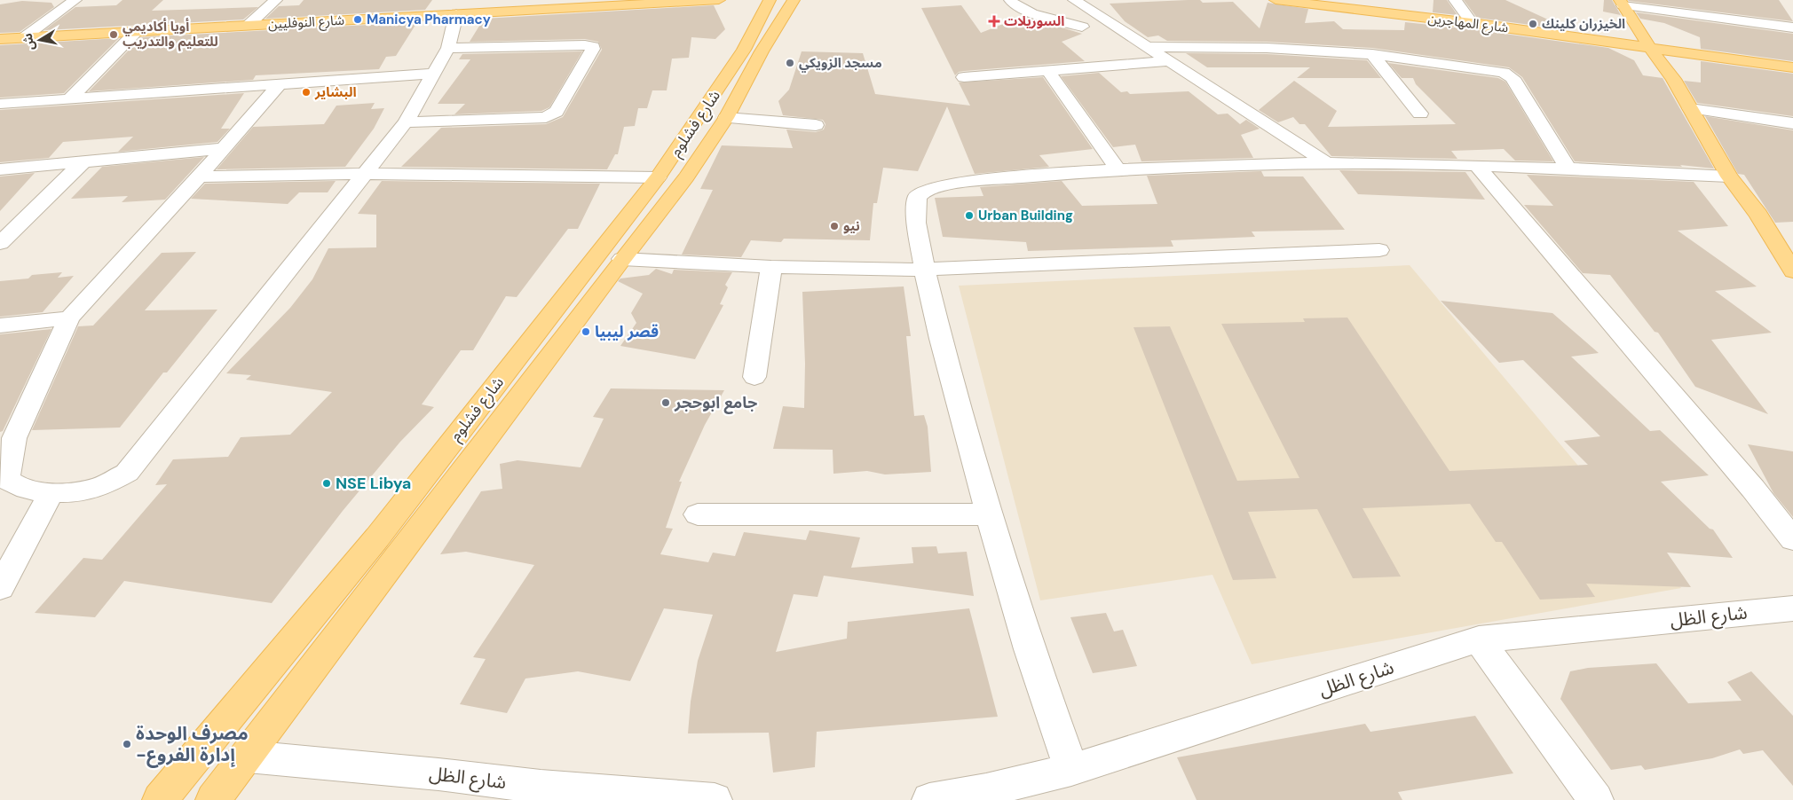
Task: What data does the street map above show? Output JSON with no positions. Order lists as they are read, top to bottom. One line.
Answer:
{"streets":{"main road":["شارع النوفليين","شارع المهاجرين","شارع فشلوم"],"street":["شارع الظل"]},"crossings":[["شارع فشلوم","شارع الظل"]],"places":{"other":["Manicya Pharmacy","الخيزران كلينك","أويا أكاديمي للتعليم والتدريب","مسجد الزويكي","البشاير","Urban Building","نيو","قصر ليبيا","جامع ابوحجر","NSE Libya","مصرف الوحدة -إدارة الفروع"],"health":["السوريلات"]},"north":"left"}
